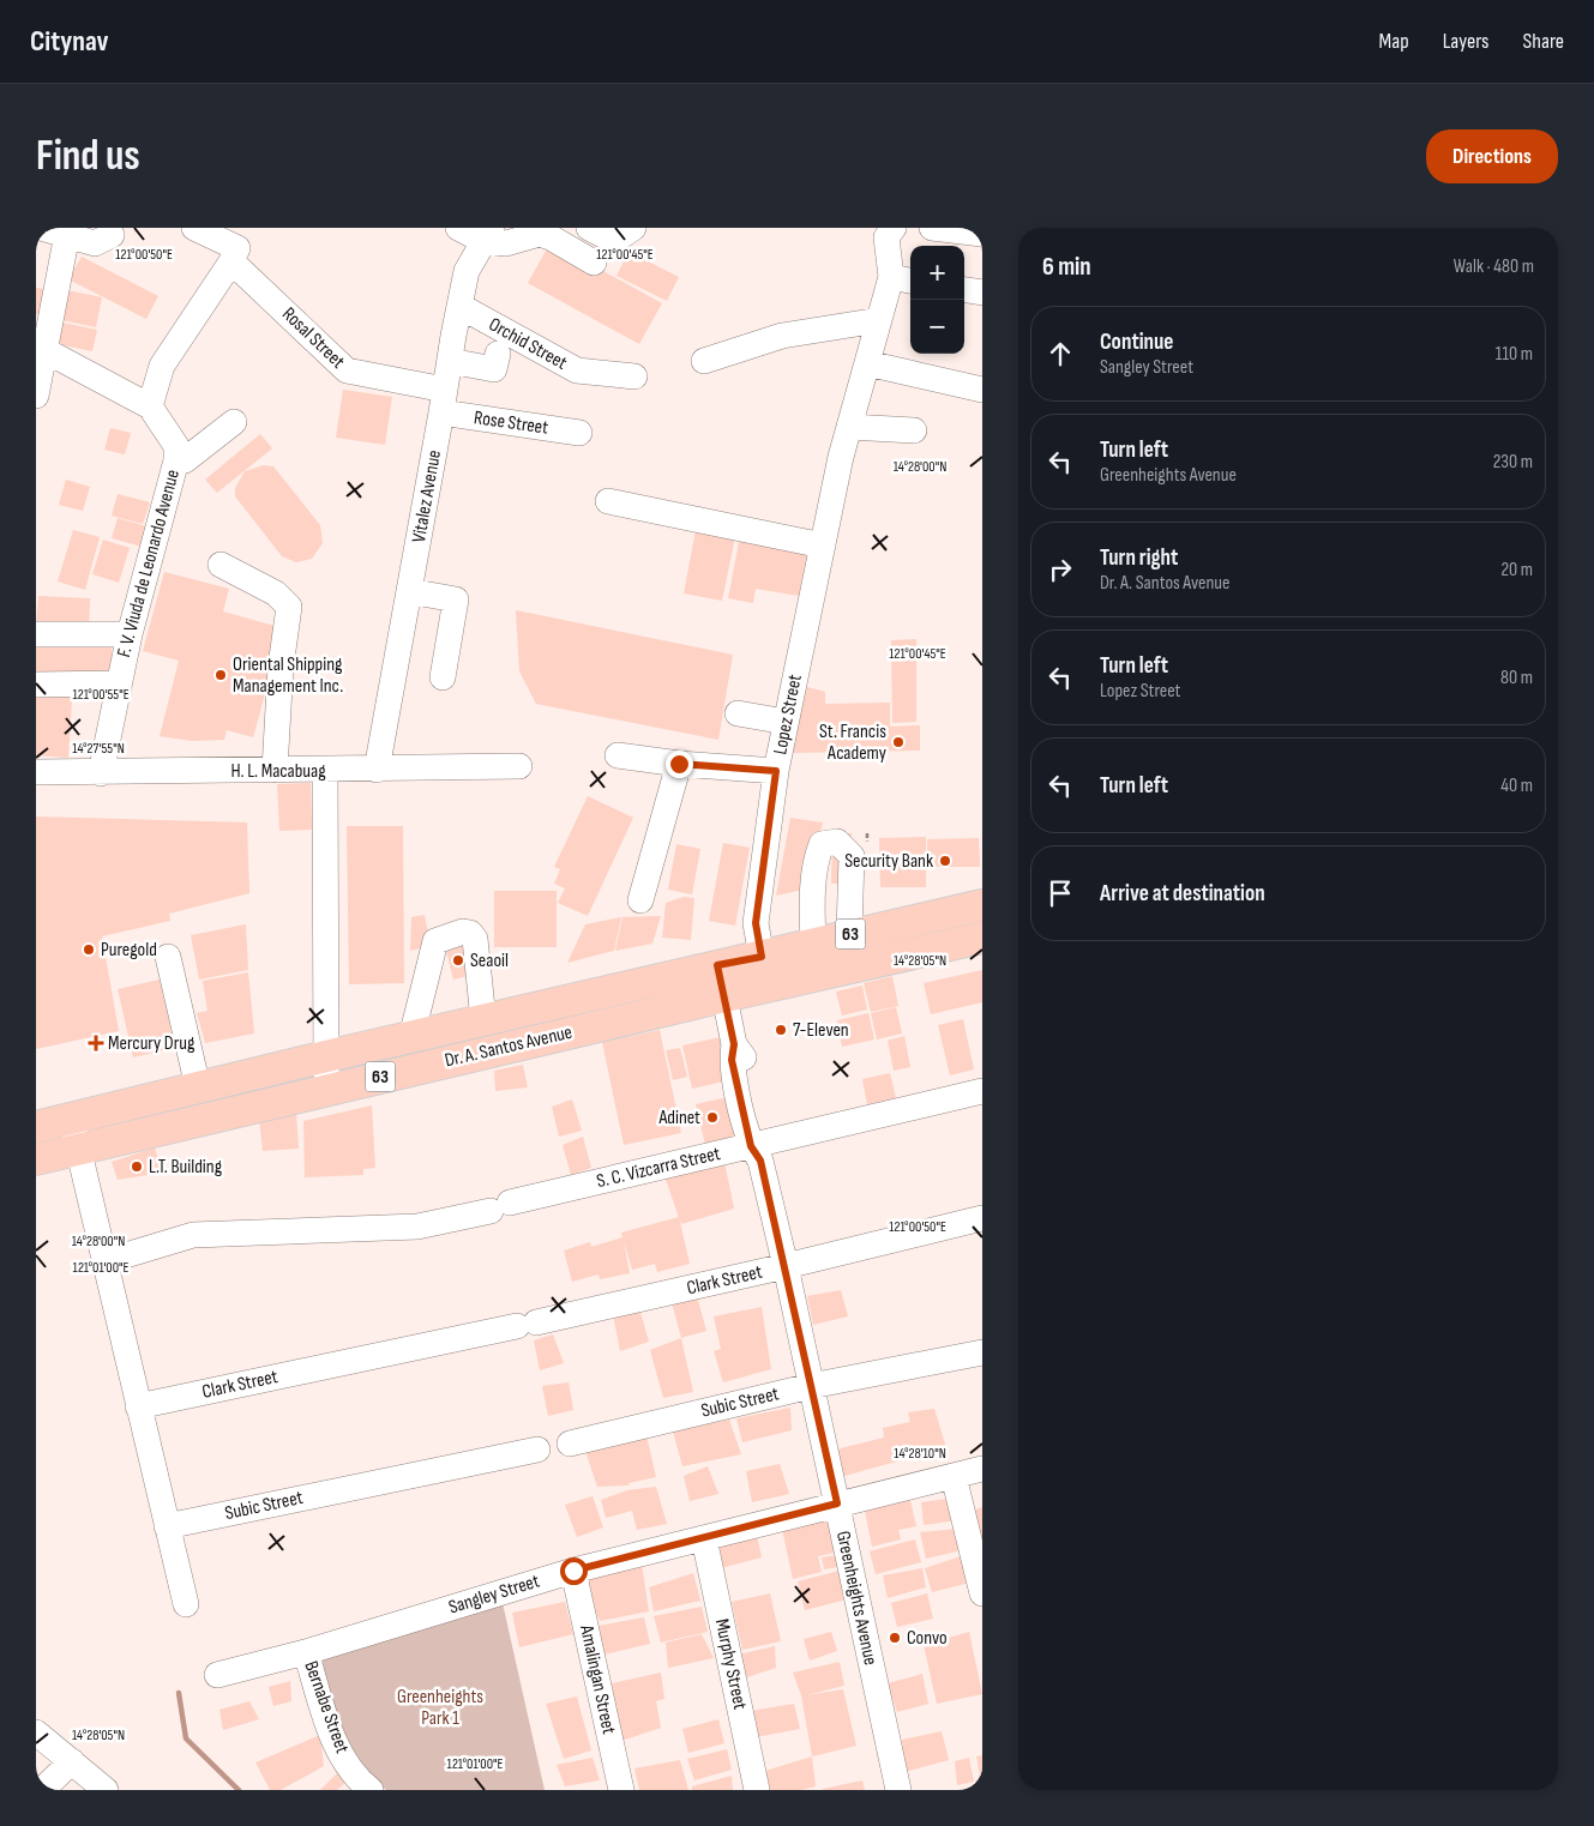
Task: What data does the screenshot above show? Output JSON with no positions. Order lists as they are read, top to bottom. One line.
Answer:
{"streets":{"main road":["63","Dr. A. Santos Avenue"],"street":["Rosal Street","Orchid Street","Rose Street","Vitalez Avenue","F. V. Viuda de Leonardo Avenue","Lopez Street","H. L. Macabuag","S. C. Vizcarra Street","Clark Street","Subic Street","Sangley Street","Greenheights Avenue","Murphy Street","Amalingan Street","Bernabe Street"]},"crossings":[["Rosal Street","Rose Street"],["Rosal Street","Vitalez Avenue"],["Orchid Street","Vitalez Avenue"],["Rose Street","Vitalez Avenue"],["Vitalez Avenue","H. L. Macabuag"],["F. V. Viuda de Leonardo Avenue","H. L. Macabuag"],["Lopez Street","Dr. A. Santos Avenue"],["Dr. A. Santos Avenue","Greenheights Avenue"],["S. C. Vizcarra Street","Greenheights Avenue"],["Clark Street","Greenheights Avenue"],["Subic Street","Greenheights Avenue"],["Sangley Street","Greenheights Avenue"],["Sangley Street","Murphy Street"],["Sangley Street","Amalingan Street"],["Sangley Street","Bernabe Street"]],"parks":["Greenheights Park 1"],"places":{"other":["Oriental Shipping Management Inc.","St. Francis Academy","Security Bank","Puregold","Seaoil","7-Eleven","Adinet","L.T. Building","Convo"],"health":["Mercury Drug"]},"page":{"header":"Citynav","nav":["Map","Layers","Share"],"buttons":"Directions","title":"Find us","heading":["6 min","Walk · 480 m"],"map_buttons":["+","−"],"list":[["Continue","Sangley Street","110 m"],["Turn left","Greenheights Avenue","230 m"],["Turn right","Dr. A. Santos Avenue","20 m"],["Turn left","Lopez Street","80 m"],["Turn left","40 m"],"Arrive at destination"]},"coordinates":["121°00'50\"E","121°00'45\"E","14°28'00\"N","121°00'55\"E","14°27'55\"N","14°28'05\"N","121°01'00\"E","14°28'10\"N"]}
